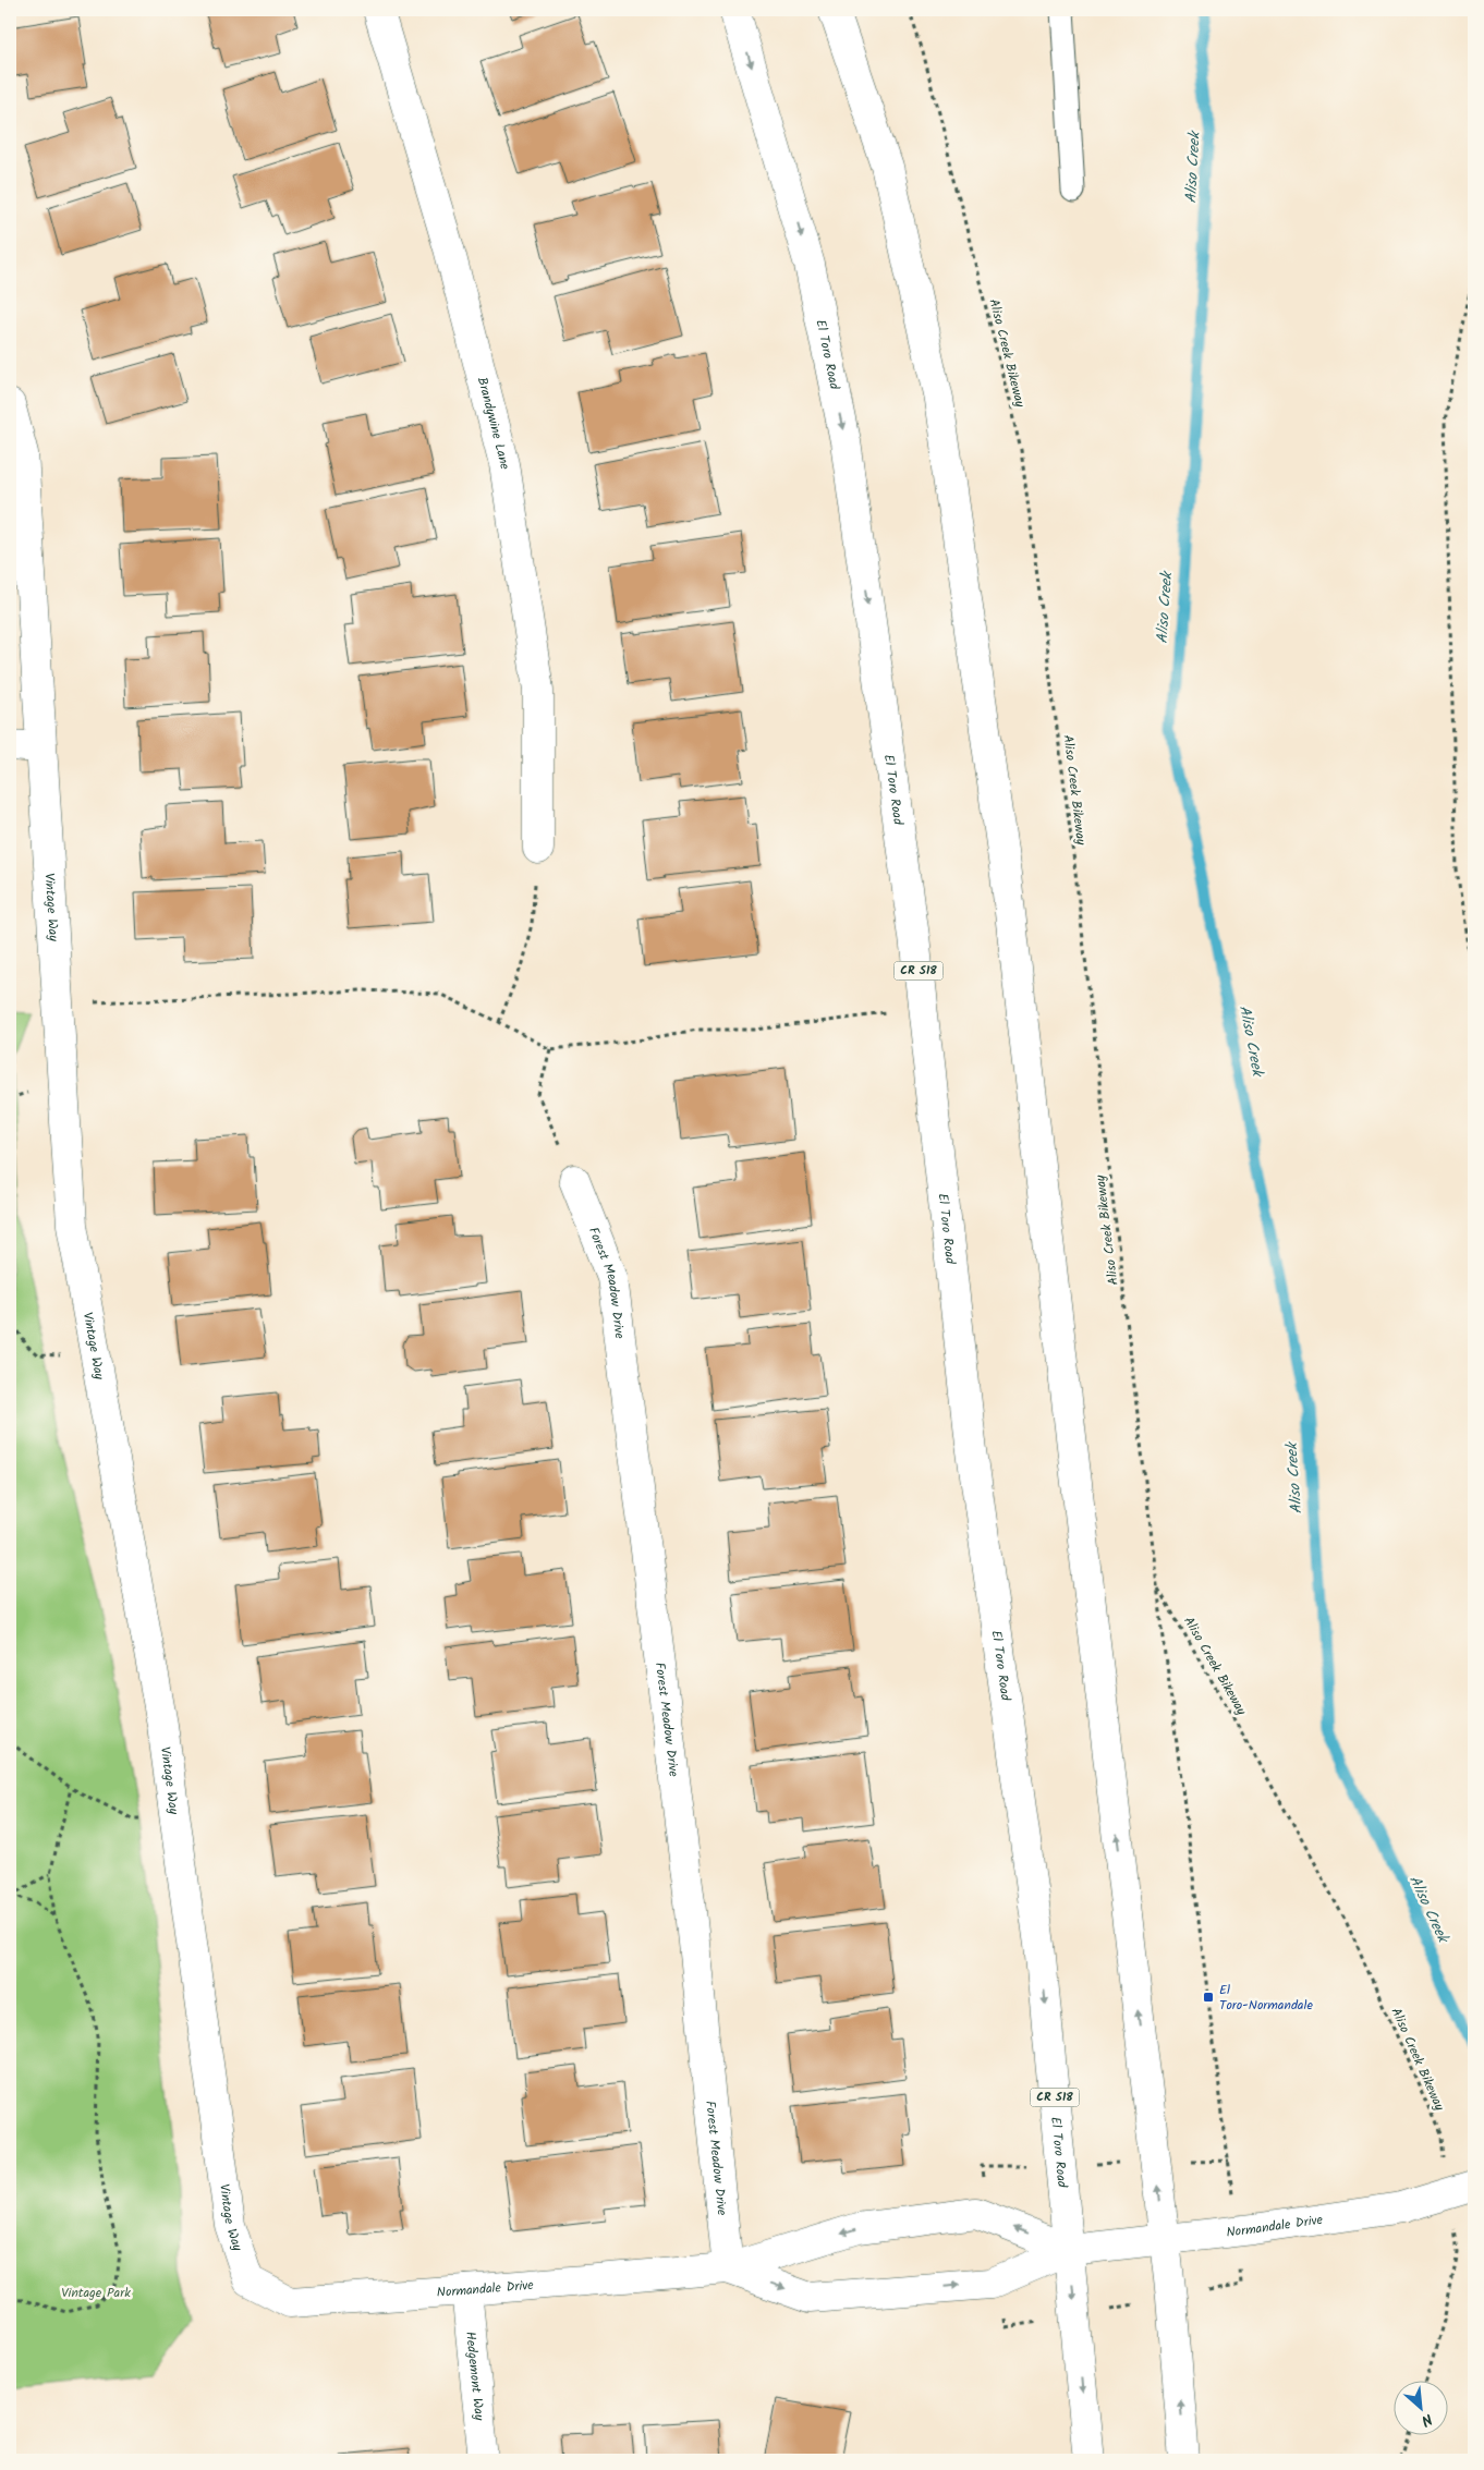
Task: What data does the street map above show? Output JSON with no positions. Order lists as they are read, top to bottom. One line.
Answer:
{"streets":{"street":["El Toro Road","Brandywine Lane","Vintage Way","CR S18","Forest Meadow Drive","Normandale Drive","Hedgemont Way"],"path":["Aliso Creek Bikeway"]},"crossings":[["El Toro Road","Normandale Drive"],["Vintage Way","Normandale Drive"],["Forest Meadow Drive","Normandale Drive"],["Normandale Drive","Hedgemont Way"]],"water":["Aliso Creek"],"parks":["Vintage Park"],"places":{"transit":["El Toro-Normandale"]},"north":"bottom right"}
